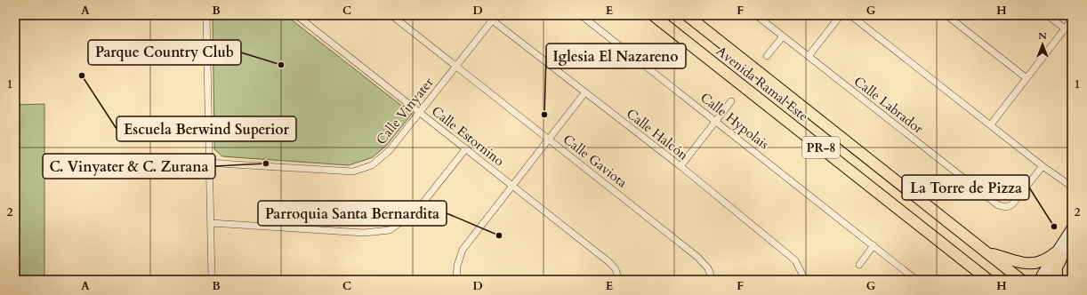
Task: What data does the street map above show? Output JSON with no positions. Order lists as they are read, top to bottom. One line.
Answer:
{"streets":{"main road":["Avenida Ramal Este","PR-8"],"street":["Calle Labrador","Calle Vinyater","Calle Hypolais","Calle Halcón","Calle Estornino","Calle Gaviota"]},"crossings":[["Calle Vinyater","Calle Halcón"],["Calle Vinyater","Calle Estornino"],["Calle Vinyater","Calle Gaviota"]],"places":["Parque Country Club","Escuela Berwind Superior","Iglesia El Nazareno","C. Vinyater & C. Zurana","La Torre de Pizza","Parroquia Santa Bernardita"],"north":"top","grid":{"columns":["A","B","C","D","E","F","G","H"],"rows":["1","2"]}}
